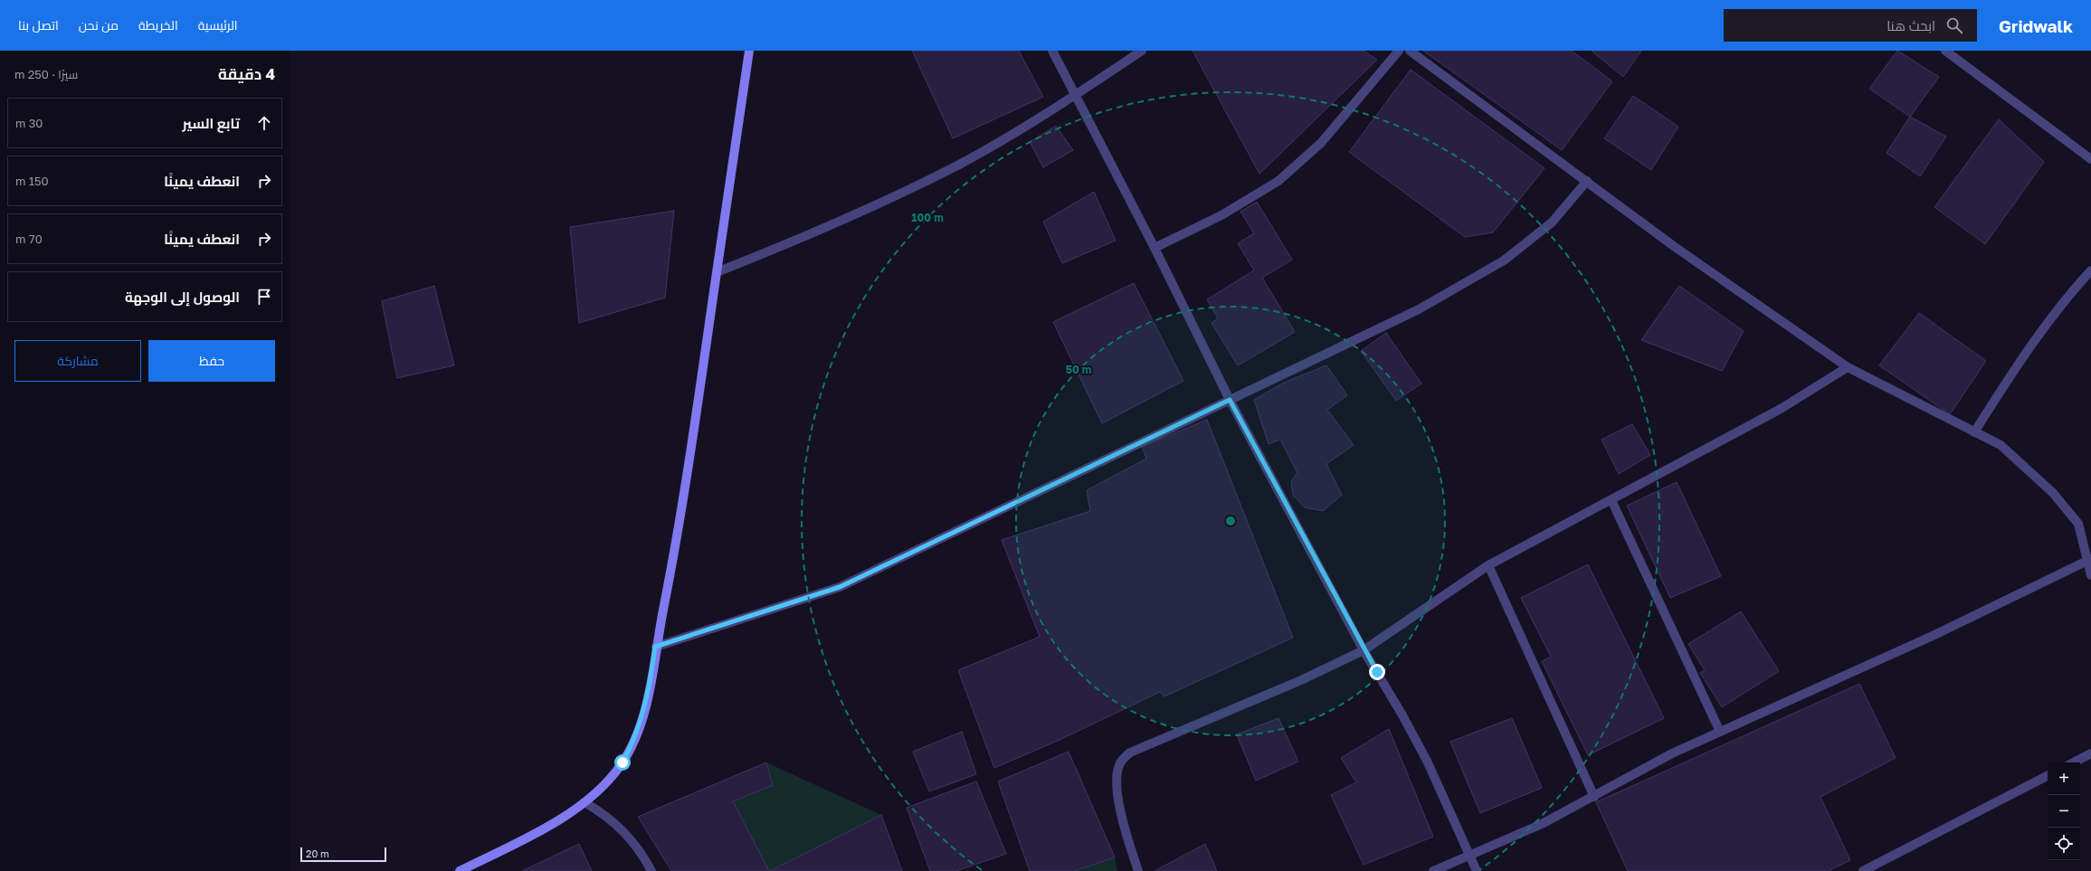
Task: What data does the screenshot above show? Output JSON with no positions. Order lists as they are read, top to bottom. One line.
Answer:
{"scale_bar":"20 m","page":{"header":"Gridwalk","search":"ابحث هنا","nav":["الرئيسية","الخريطة","من نحن","اتصل بنا"],"heading":["4 دقيقة","سيرًا · 250 m"],"list":[["تابع السير","30 m"],["انعطف يمينًا","150 m"],["انعطف يمينًا","70 m"],"الوصول إلى الوجهة"],"buttons":["حفظ","مشاركة"],"map_buttons":["+","−"],"scale":"20 m"},"rings":["100 m","50 m"]}
